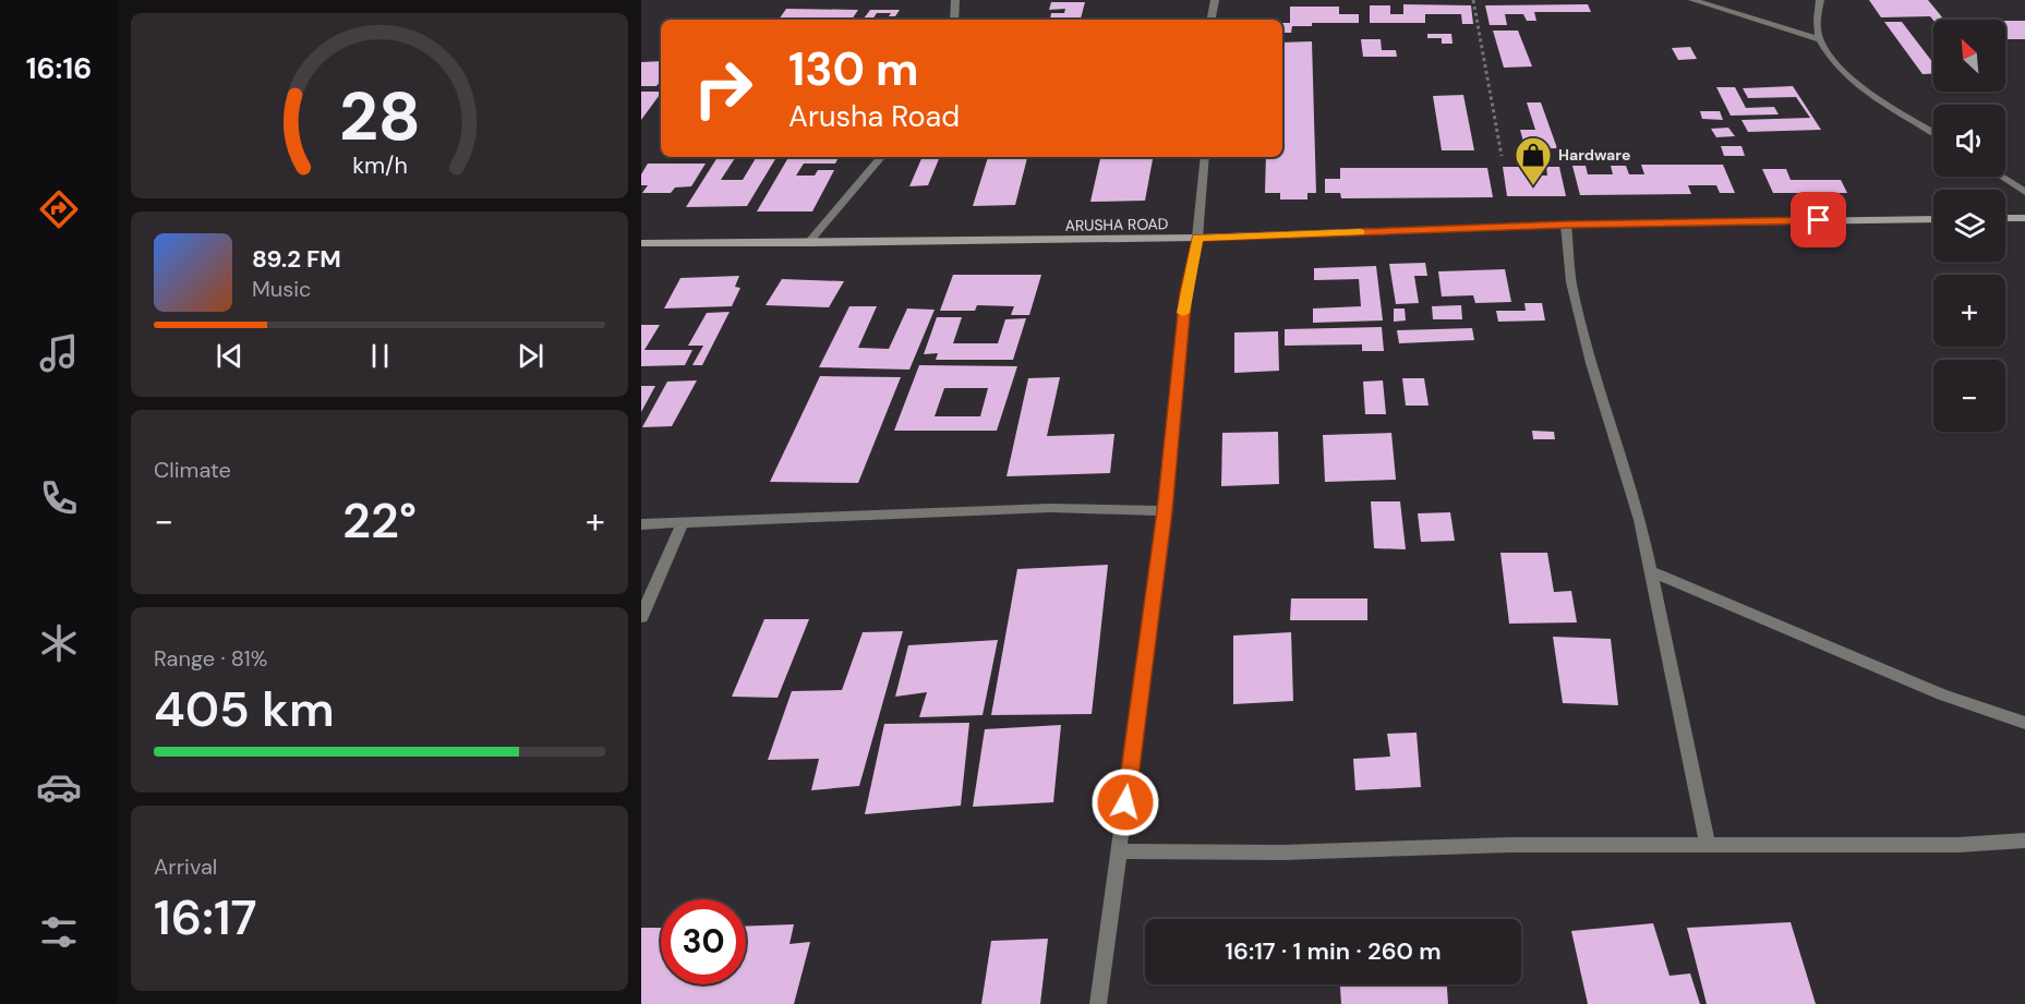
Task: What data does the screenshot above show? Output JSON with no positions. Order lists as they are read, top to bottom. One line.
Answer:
{"streets":{"main road":["ARUSHA ROAD"]},"places":{"shop":["Hardware"]},"north":"top left","page":{"tabs":"16:16","map_buttons":["+","−"],"turn":["130 m","Arusha Road"],"song":["89.2 FM","Music"],"tile":["Climate",["Range · 81%","405 km"],["Arrival","16:17"]],"heat":["−","22°","+"],"limit":"30","trip":"16:17 · 1 min · 260 m","gauge":["28","km/h"]}}
